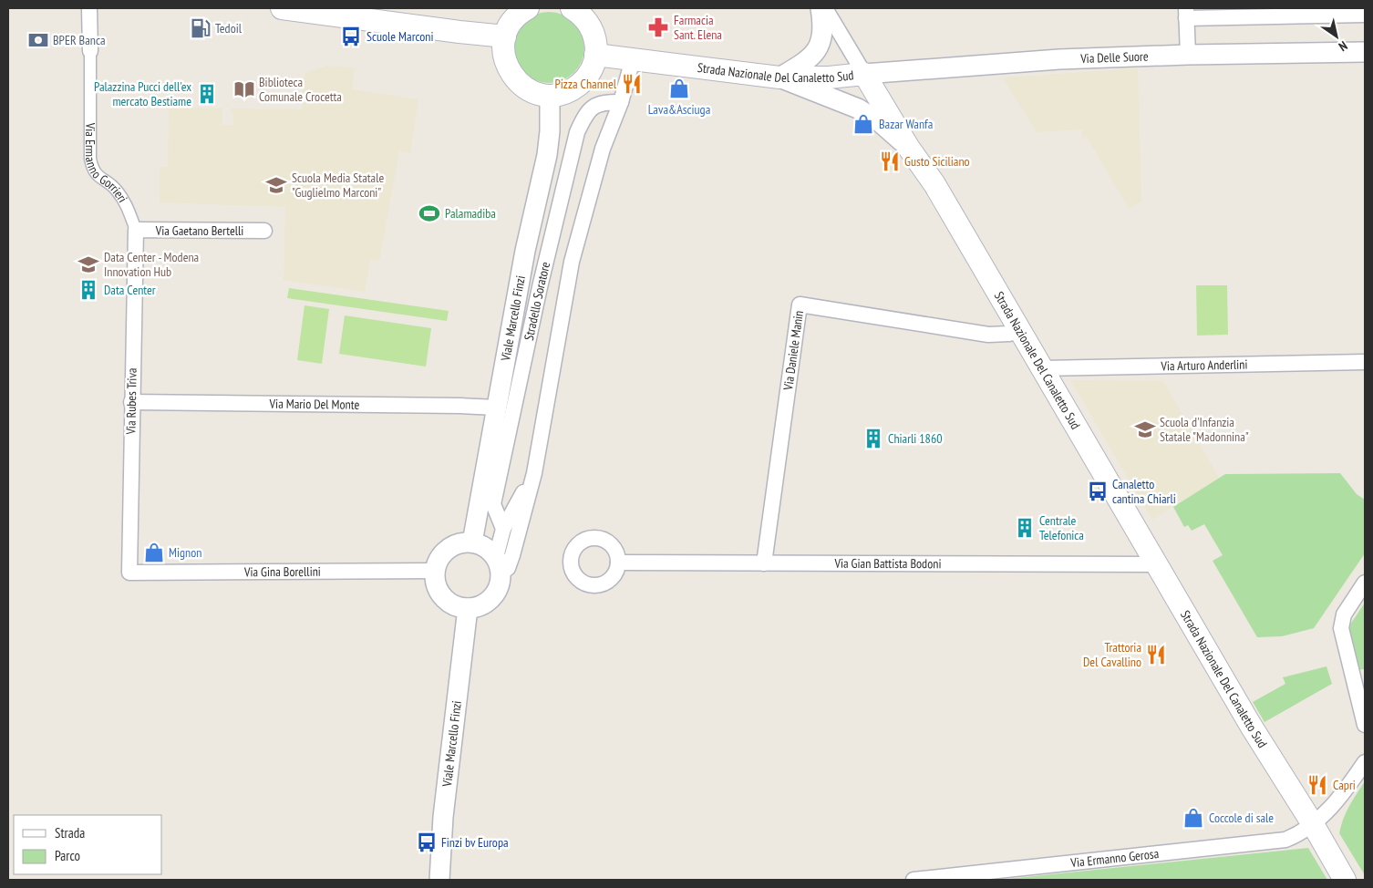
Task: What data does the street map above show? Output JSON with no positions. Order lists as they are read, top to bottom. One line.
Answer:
{"streets":{"main road":["Strada Nazionale Del Canaletto Sud"],"street":["Via Delle Suore","Via Ermanno Gorrieri","Via Gaetano Bertelli","Stradello Soratore","Viale Marcello Finzi","Via Daniele Manin","Via Arturo Anderlini","Via Rubes Triva","Via Mario Del Monte","Via Gian Battista Bodoni","Via Gina Borellini","Via Ermanno Gerosa"]},"crossings":[["Via Delle Suore","Strada Nazionale Del Canaletto Sud"],["Strada Nazionale Del Canaletto Sud","Stradello Soratore"],["Strada Nazionale Del Canaletto Sud","Via Daniele Manin"],["Strada Nazionale Del Canaletto Sud","Via Arturo Anderlini"],["Strada Nazionale Del Canaletto Sud","Via Gian Battista Bodoni"],["Strada Nazionale Del Canaletto Sud","Via Ermanno Gerosa"],["Via Ermanno Gorrieri","Via Gaetano Bertelli"],["Via Ermanno Gorrieri","Via Rubes Triva"],["Via Gaetano Bertelli","Via Rubes Triva"],["Stradello Soratore","Viale Marcello Finzi"],["Stradello Soratore","Via Gina Borellini"],["Viale Marcello Finzi","Via Mario Del Monte"],["Viale Marcello Finzi","Via Gina Borellini"],["Via Daniele Manin","Via Gian Battista Bodoni"],["Via Rubes Triva","Via Mario Del Monte"],["Via Rubes Triva","Via Gina Borellini"]],"places":{"pharmacy":["Farmacia Sant. Elena"],"fuel station":["Tedoil"],"bus stop":["Scuole Marconi","Canaletto cantina Chiarli","Finzi bv Europa"],"bank":["BPER Banca"],"restaurant":["Pizza Channel","Gusto Siciliano","Trattoria Del Cavallino","Capri"],"shop":["Lava&Asciuga","Bazar Wanfa","Mignon","Coccole di sale"],"library":["Biblioteca Comunale Crocetta"],"building":["Palazzina Pucci dell'ex mercato Bestiame","Data Center","Chiarli 1860","Centrale Telefonica"],"school or university":["Scuola Media Statale \"Guglielmo Marconi\"","Data Center - Modena Innovation Hub","Scuola d'Infanzia Statale \"Madonnina\""],"sports":["Palamadiba"]},"legend":["Strada","Parco"],"north":"bottom right"}
